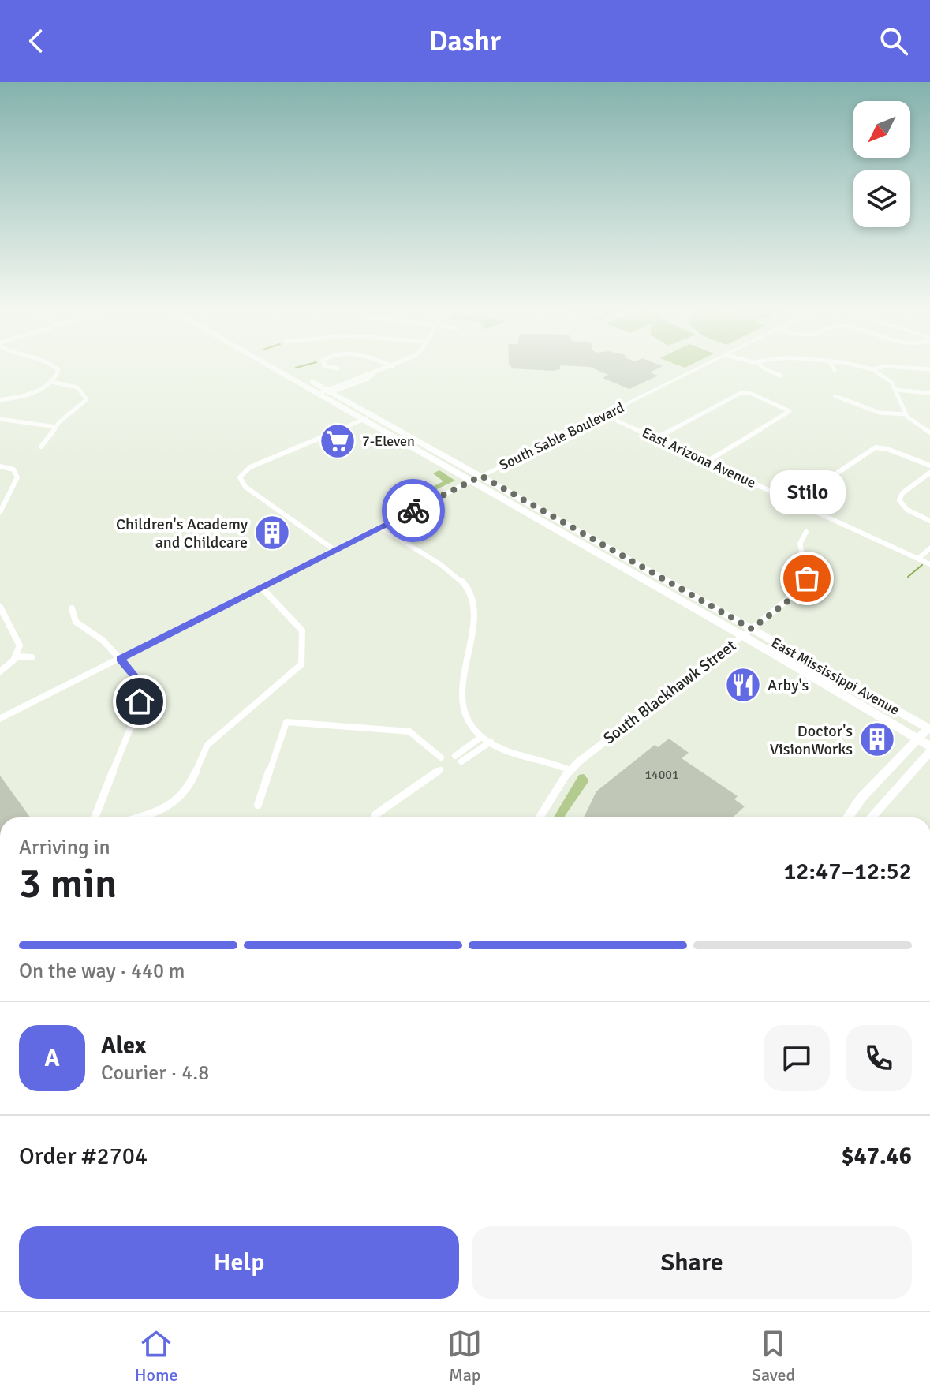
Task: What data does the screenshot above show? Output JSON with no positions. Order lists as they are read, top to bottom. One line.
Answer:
{"streets":{"main road":["South Sable Boulevard","East Mississippi Avenue"],"street":["East Arizona Avenue","South Blackhawk Street"]},"crossings":[["South Sable Boulevard","East Arizona Avenue"],["South Sable Boulevard","East Mississippi Avenue"],["East Mississippi Avenue","South Blackhawk Street"]],"places":{"supermarket":["7-Eleven"],"building":["Children's Academy and Childcare","Doctor's VisionWorks"],"other":["Stilo"],"restaurant":["Arby's"]},"house_numbers":["14001"],"north":"bottom left","page":{"header":"Dashr","bubble":"Stilo","heading":["3 min","Arriving in","12:47–12:52"],"panel":["Alex","Courier · 4.8","Order #2704","$47.46"],"bar":"On the way · 440 m","round":"A","buttons":["Help","Share"],"tabs":["Home","Map","Saved"]}}
